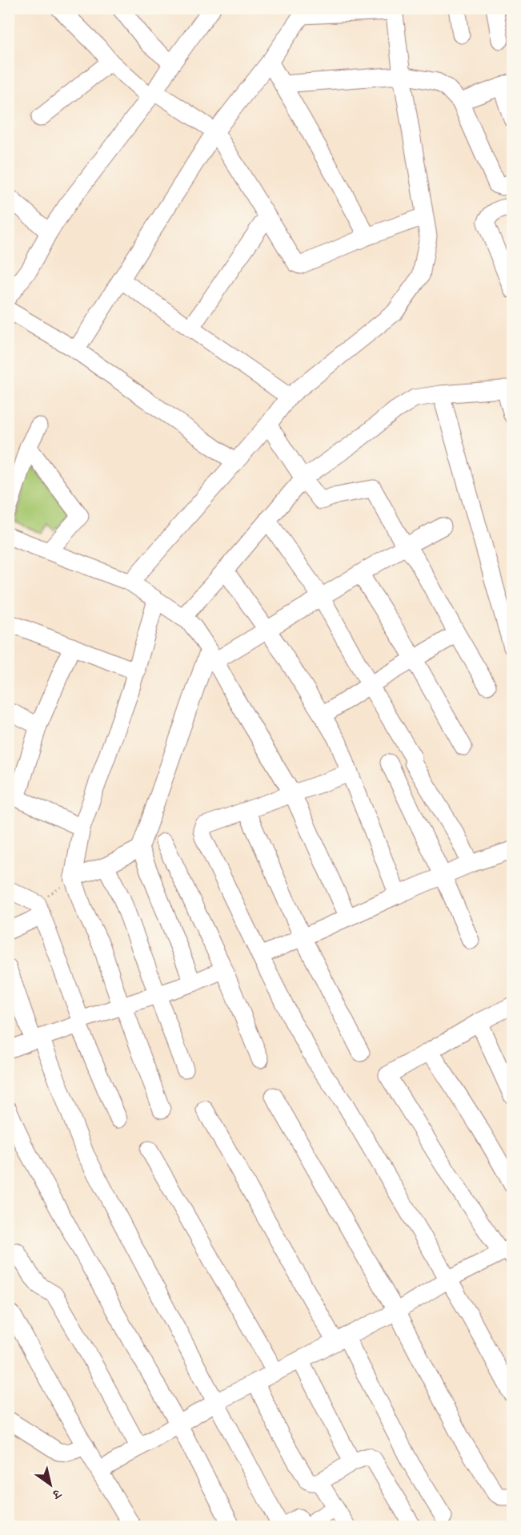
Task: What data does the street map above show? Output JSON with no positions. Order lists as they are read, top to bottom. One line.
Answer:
{"north":"bottom right"}
